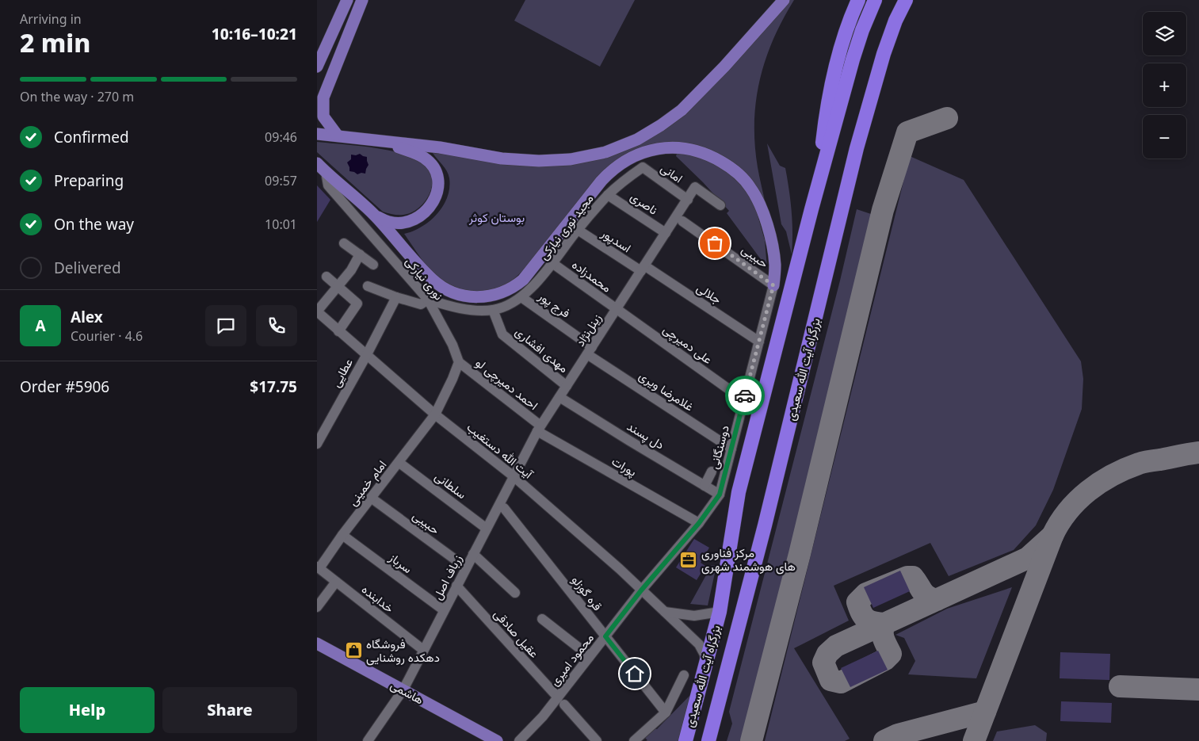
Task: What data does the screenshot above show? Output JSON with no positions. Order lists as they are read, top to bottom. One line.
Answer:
{"streets":{"highway":["بزرگراه آیت الله سعیدی"],"main road":["مجید نوری نیارکی","هاشمی"],"street":["امانی","ناصری","اسدپور","حبیبی","محمدزاده","نوری نیارکی","جلالی","فرج پور","زینل‌نژاد","علی دمیرچی","مهدی افشاری","عطایی","احمد دمیرچی لو","غلامرضا ویری","دل پسند","دوسنگانی","آیت الله دستغیب","پورات","امام خمینی","سلطانی","سرباز","زرباف اصل","قره گوزلو","خدابنده","عقیل صادقی","محمود امیری"]},"crossings":[["امانی","ناصری"],["امانی","زینل‌نژاد"],["ناصری","زینل‌نژاد"],["مجید نوری نیارکی","حبیبی"],["مجید نوری نیارکی","نوری نیارکی"],["مجید نوری نیارکی","دوسنگانی"],["اسدپور","جلالی"],["اسدپور","زینل‌نژاد"],["حبیبی","دوسنگانی"],["حبیبی","امام خمینی"],["حبیبی","زرباف اصل"],["محمدزاده","زینل‌نژاد"],["محمدزاده","علی دمیرچی"],["نوری نیارکی","احمد دمیرچی لو"],["جلالی","زینل‌نژاد"],["جلالی","دوسنگانی"],["فرج پور","زینل‌نژاد"],["فرج پور","غلامرضا ویری"],["زینل‌نژاد","علی دمیرچی"],["زینل‌نژاد","مهدی افشاری"],["زینل‌نژاد","احمد دمیرچی لو"],["زینل‌نژاد","غلامرضا ویری"],["زینل‌نژاد","دل پسند"],["زینل‌نژاد","آیت الله دستغیب"],["زینل‌نژاد","پورات"],["زینل‌نژاد","زرباف اصل"],["علی دمیرچی","دوسنگانی"],["بزرگراه آیت الله سعیدی","آیت الله دستغیب"],["عطایی","آیت الله دستغیب"],["احمد دمیرچی لو","پورات"],["غلامرضا ویری","دوسنگانی"],["دل پسند","دوسنگانی"],["دوسنگانی","آیت الله دستغیب"],["دوسنگانی","پورات"],["دوسنگانی","محمود امیری"],["آیت الله دستغیب","امام خمینی"],["آیت الله دستغیب","زرباف اصل"],["آیت الله دستغیب","محمود امیری"],["امام خمینی","سلطانی"],["امام خمینی","سرباز"],["امام خمینی","خدابنده"],["سلطانی","زرباف اصل"],["سرباز","زرباف اصل"],["زرباف اصل","خدابنده"],["زرباف اصل","عقیل صادقی"],["زرباف اصل","هاشمی"],["قره گوزلو","محمود امیری"],["عقیل صادقی","محمود امیری"]],"parks":["بوستان کوثر"],"places":{"office":["مرکز فناوری های هوشمند شهری"],"shop":["فروشگاه دهکده روشنایی"]},"page":{"heading":["2 min","Arriving in","10:16–10:21"],"panel":["Alex","Courier · 4.6","Order #5906","$17.75"],"map_buttons":["+","−"],"bar":"On the way · 270 m","list":[["Confirmed","09:46"],["Preparing","09:57"],["On the way","10:01"],"Delivered"],"round":"A","buttons":["Help","Share"]}}
